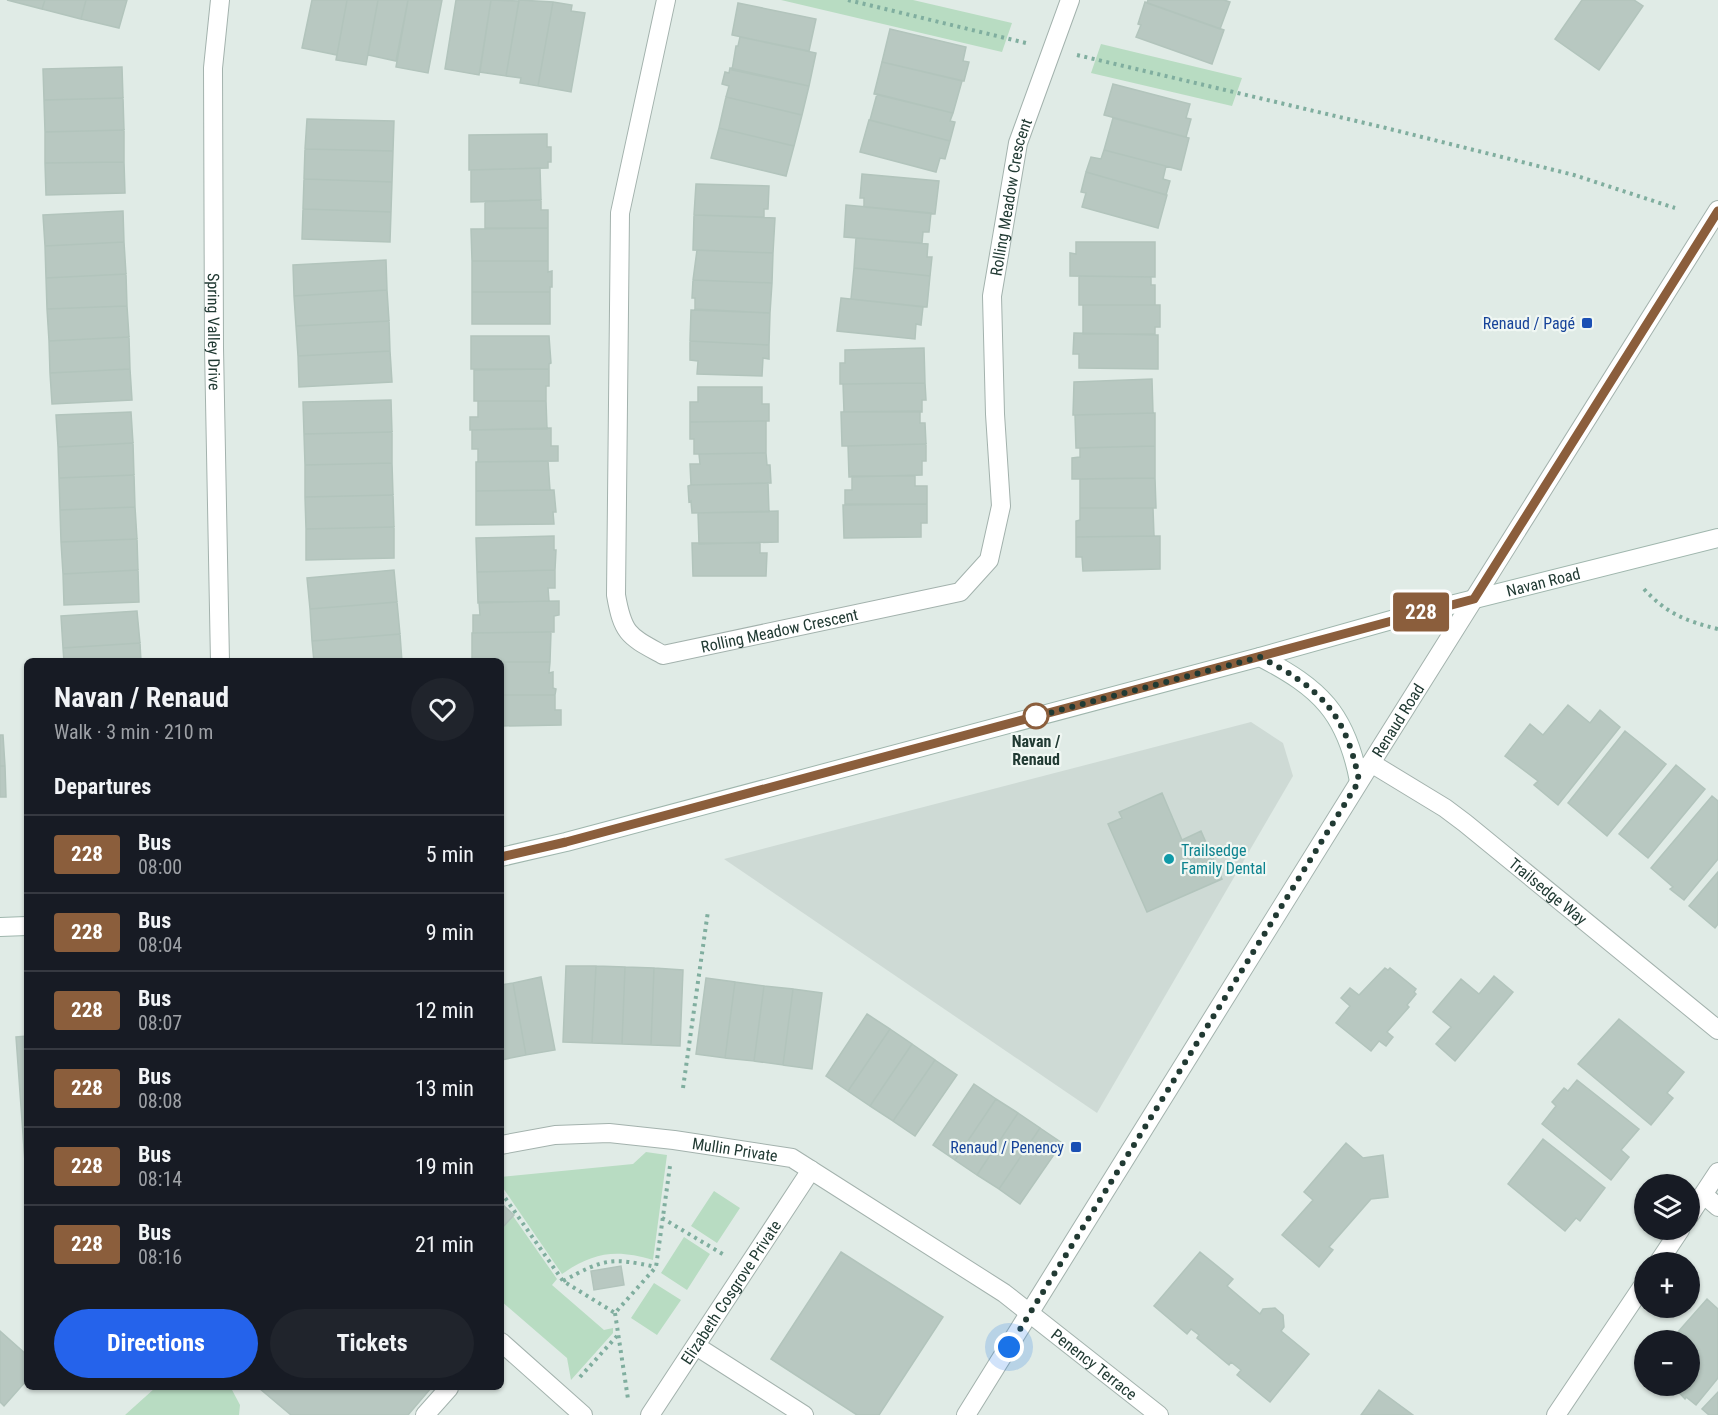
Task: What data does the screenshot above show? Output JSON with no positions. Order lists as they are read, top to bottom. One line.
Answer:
{"streets":{"street":["Rolling Meadow Crescent","Spring Valley Drive","Navan Road","Renaud Road","Trailsedge Way","Mullin Private","Elizabeth Cosgrove Private","Penency Terrace"]},"crossings":[["Navan Road","Renaud Road"],["Renaud Road","Trailsedge Way"],["Renaud Road","Mullin Private"],["Renaud Road","Penency Terrace"],["Mullin Private","Elizabeth Cosgrove Private"],["Mullin Private","Penency Terrace"]],"places":{"transit":["Renaud / Pagé","Renaud / Penency"],"other":["Navan / Renaud","Trailsedge Family Dental"]},"lines":["bus line 228"],"page":{"on_map":"228","heading":[["Navan / Renaud","Walk · 3 min · 210 m"],"Departures"],"list":[{"mark":"228","name":"Bus","note":"08:00","value":"5 min"},{"mark":"228","name":"Bus","note":"08:04","value":"9 min"},{"mark":"228","name":"Bus","note":"08:07","value":"12 min"},{"mark":"228","name":"Bus","note":"08:08","value":"13 min"},{"mark":"228","name":"Bus","note":"08:14","value":"19 min"},{"mark":"228","name":"Bus","note":"08:16","value":"21 min"}],"map_buttons":["+","−"],"buttons":["Directions","Tickets"]}}
